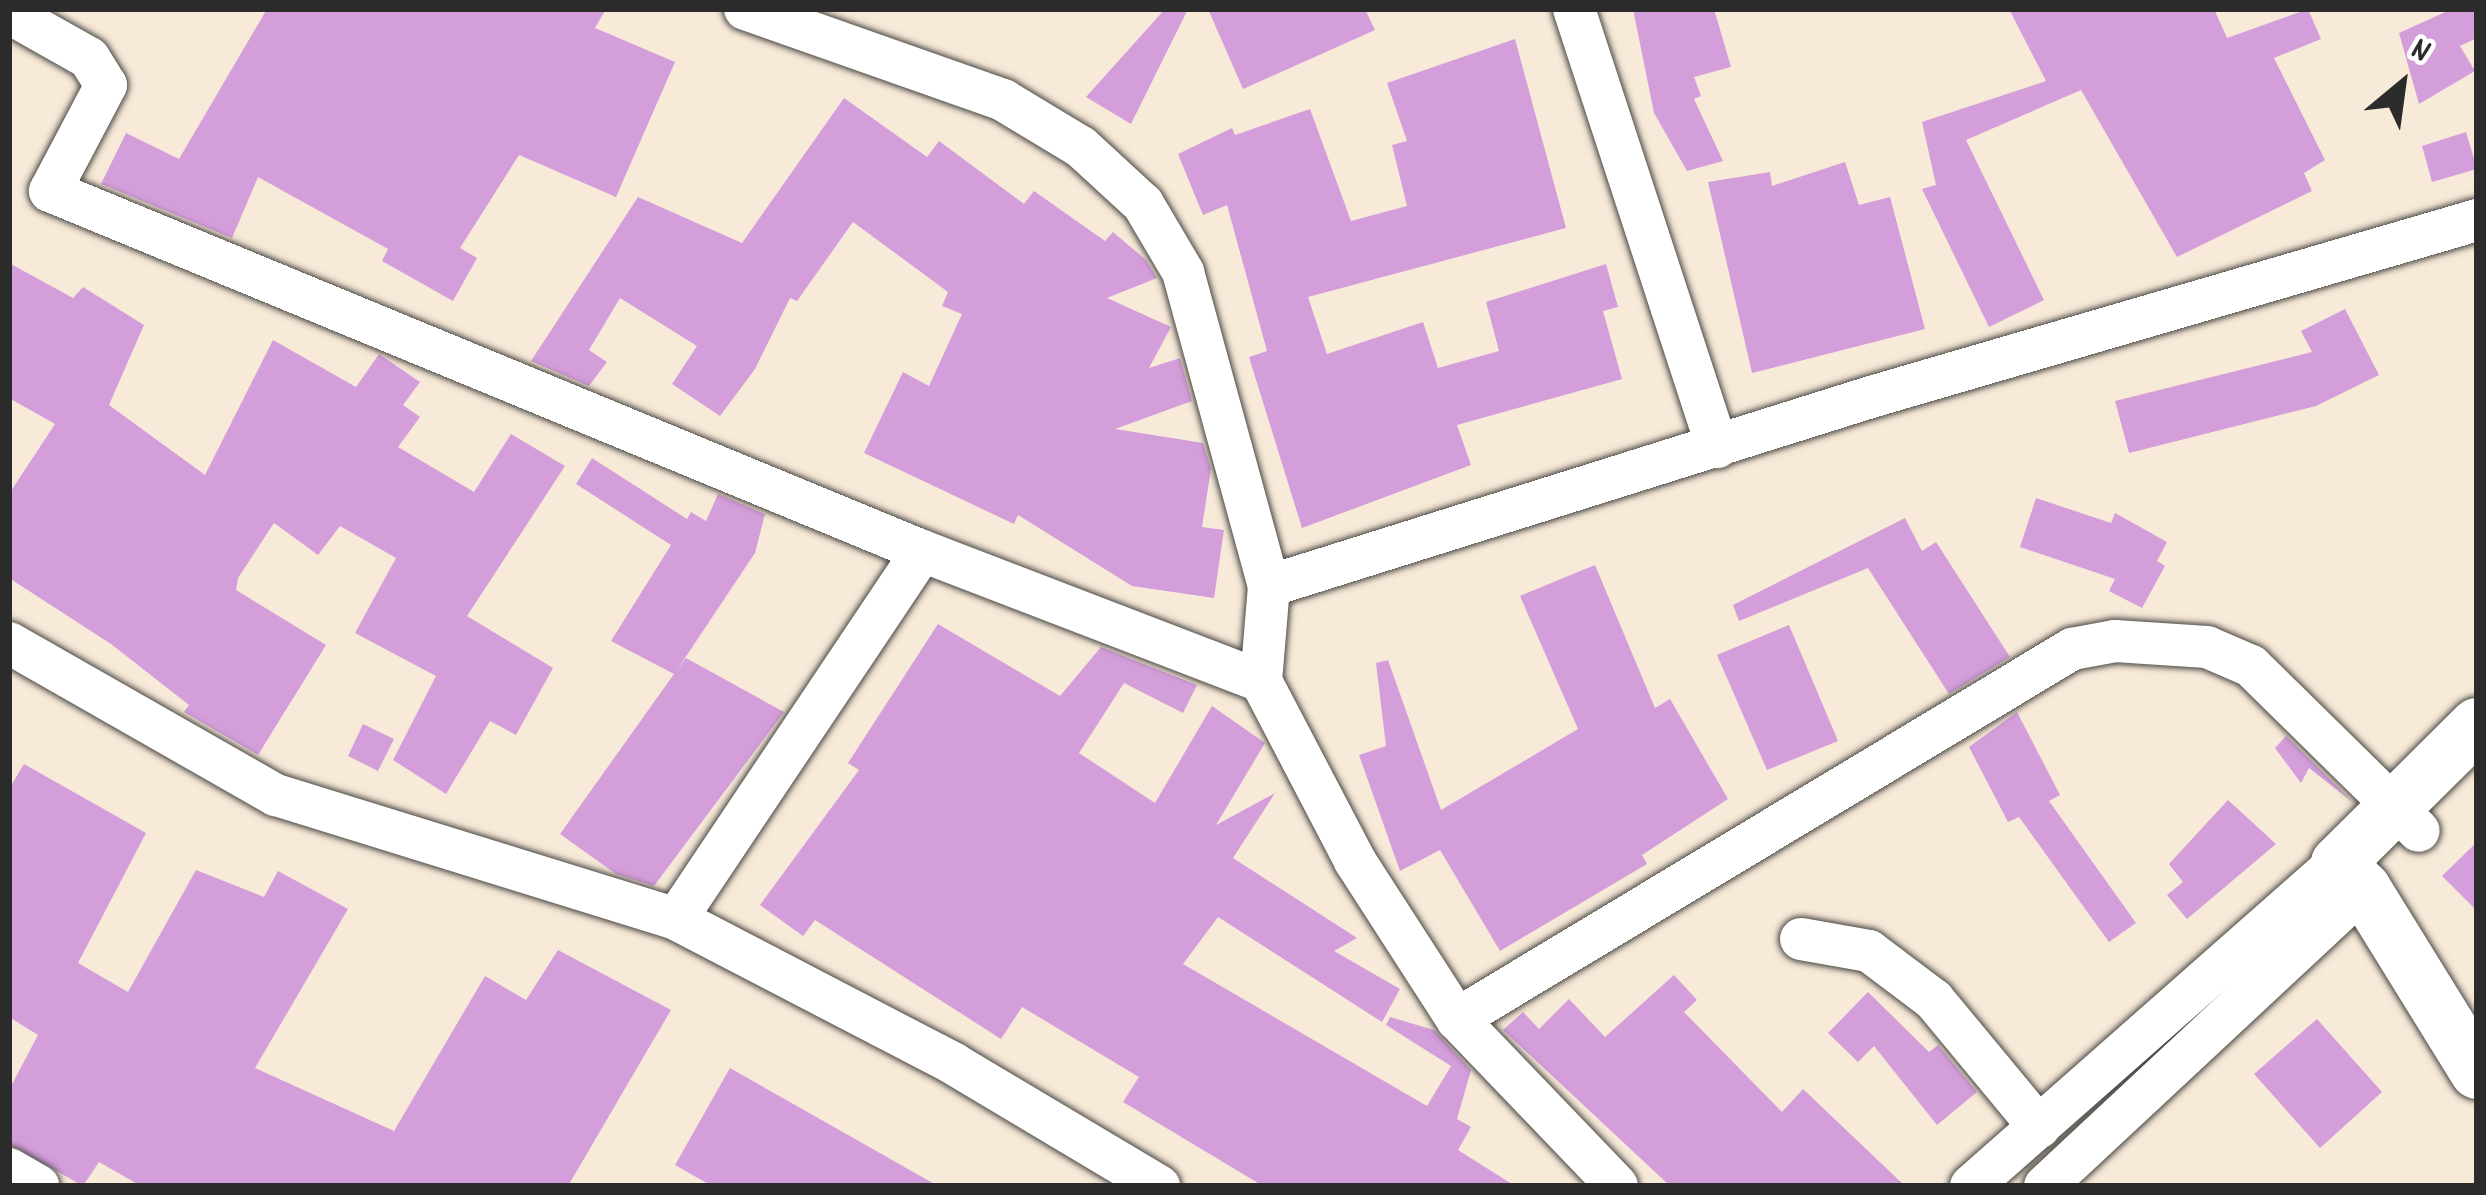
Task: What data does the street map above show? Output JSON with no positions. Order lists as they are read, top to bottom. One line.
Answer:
{"north":"top right"}
